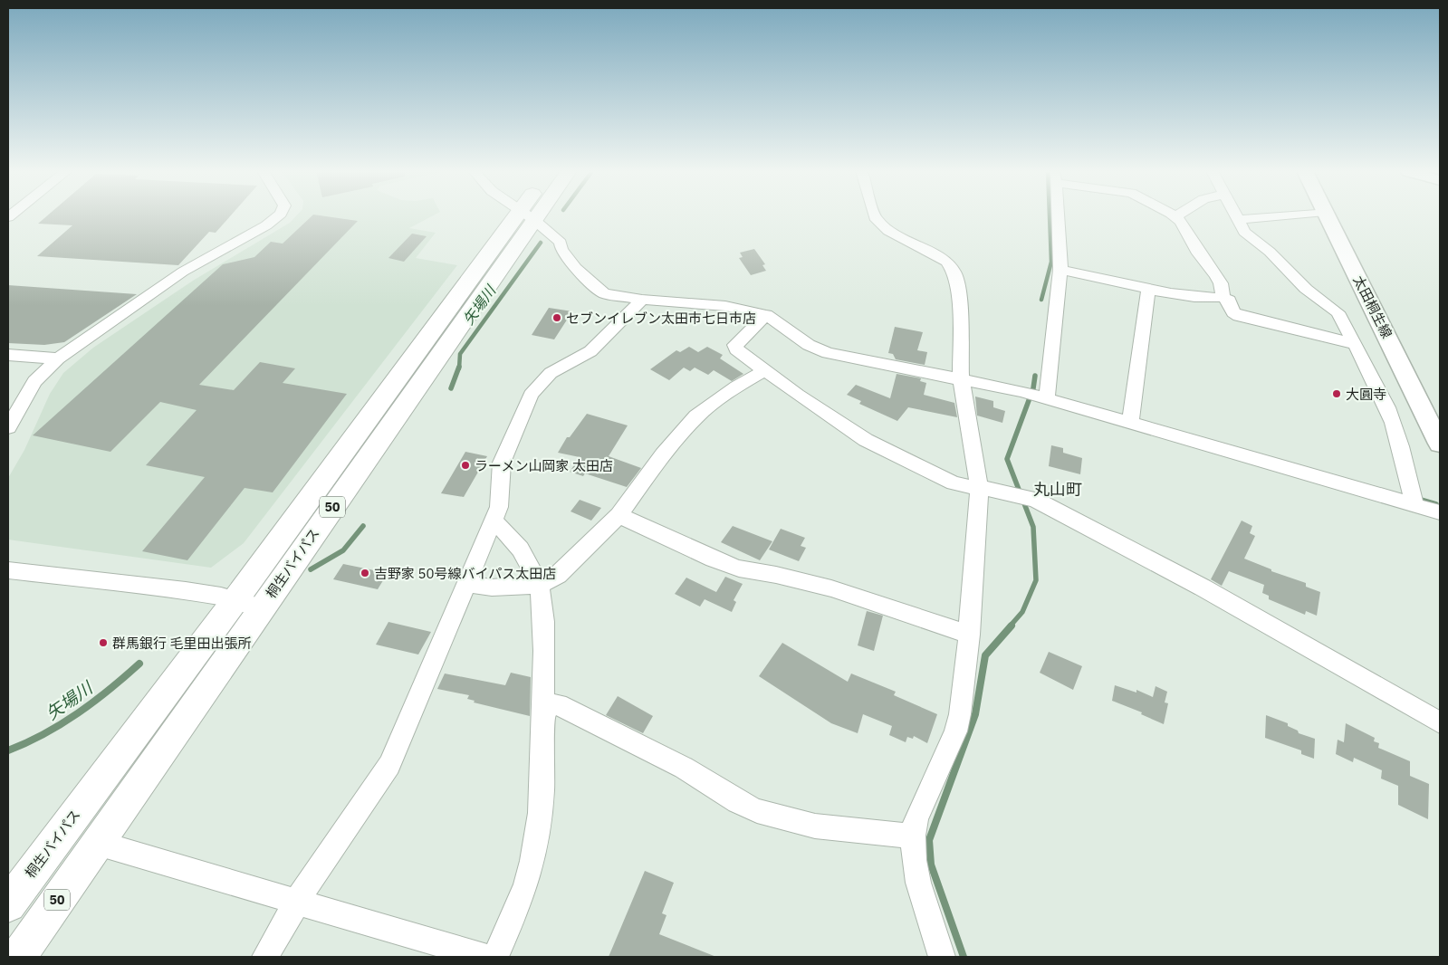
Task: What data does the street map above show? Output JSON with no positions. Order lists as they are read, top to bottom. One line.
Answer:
{"streets":{"highway":["50","桐生バイパス"],"main road":["太田桐生線"]},"districts":["丸山町"],"water":["矢場川"],"places":["セブンイレブン太田市七日市店","大圓寺","ラーメン山岡家 太田店","吉野家 50号線バイパス太田店","群馬銀行 毛里田出張所"]}
